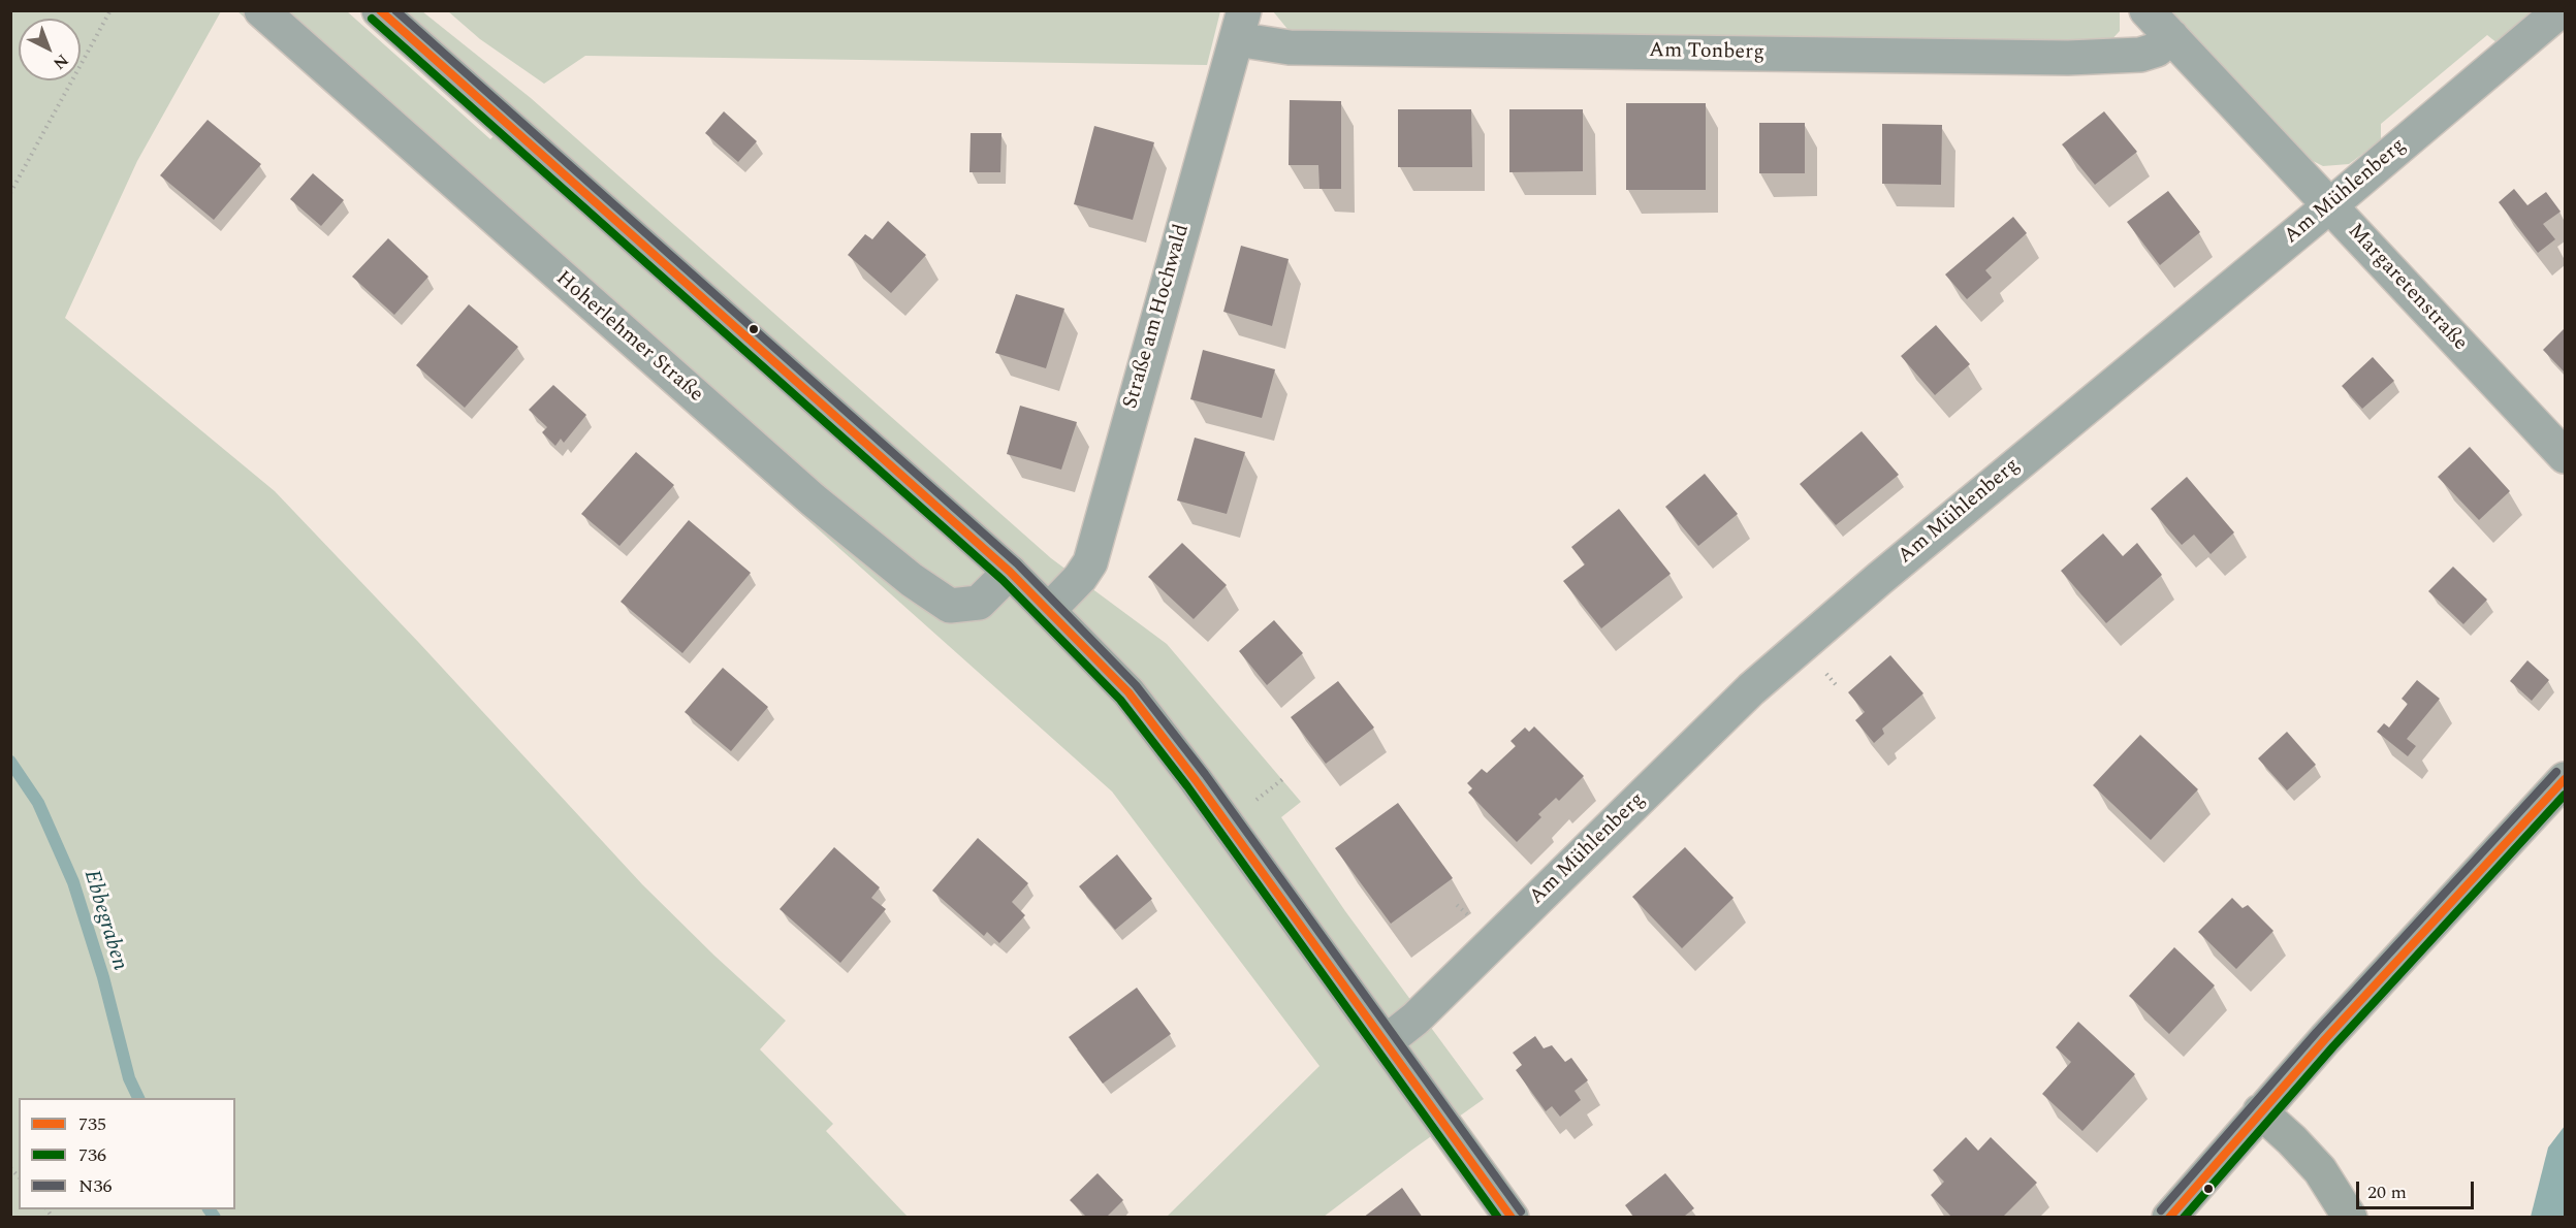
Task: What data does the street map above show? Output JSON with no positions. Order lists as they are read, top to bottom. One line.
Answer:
{"streets":{"street":["Am Tonberg","Am Mühlenberg","Margaretenstraße","Straße am Hochwald","Hoherlehmer Straße"]},"crossings":[["Am Tonberg","Margaretenstraße"],["Am Tonberg","Straße am Hochwald"],["Am Mühlenberg","Margaretenstraße"]],"water":["Ebbegraben"],"lines":["transit line 735","transit line N36","transit line 736"],"legend":["735","736","N36"],"scale_bar":"20 m","north":"bottom right"}
